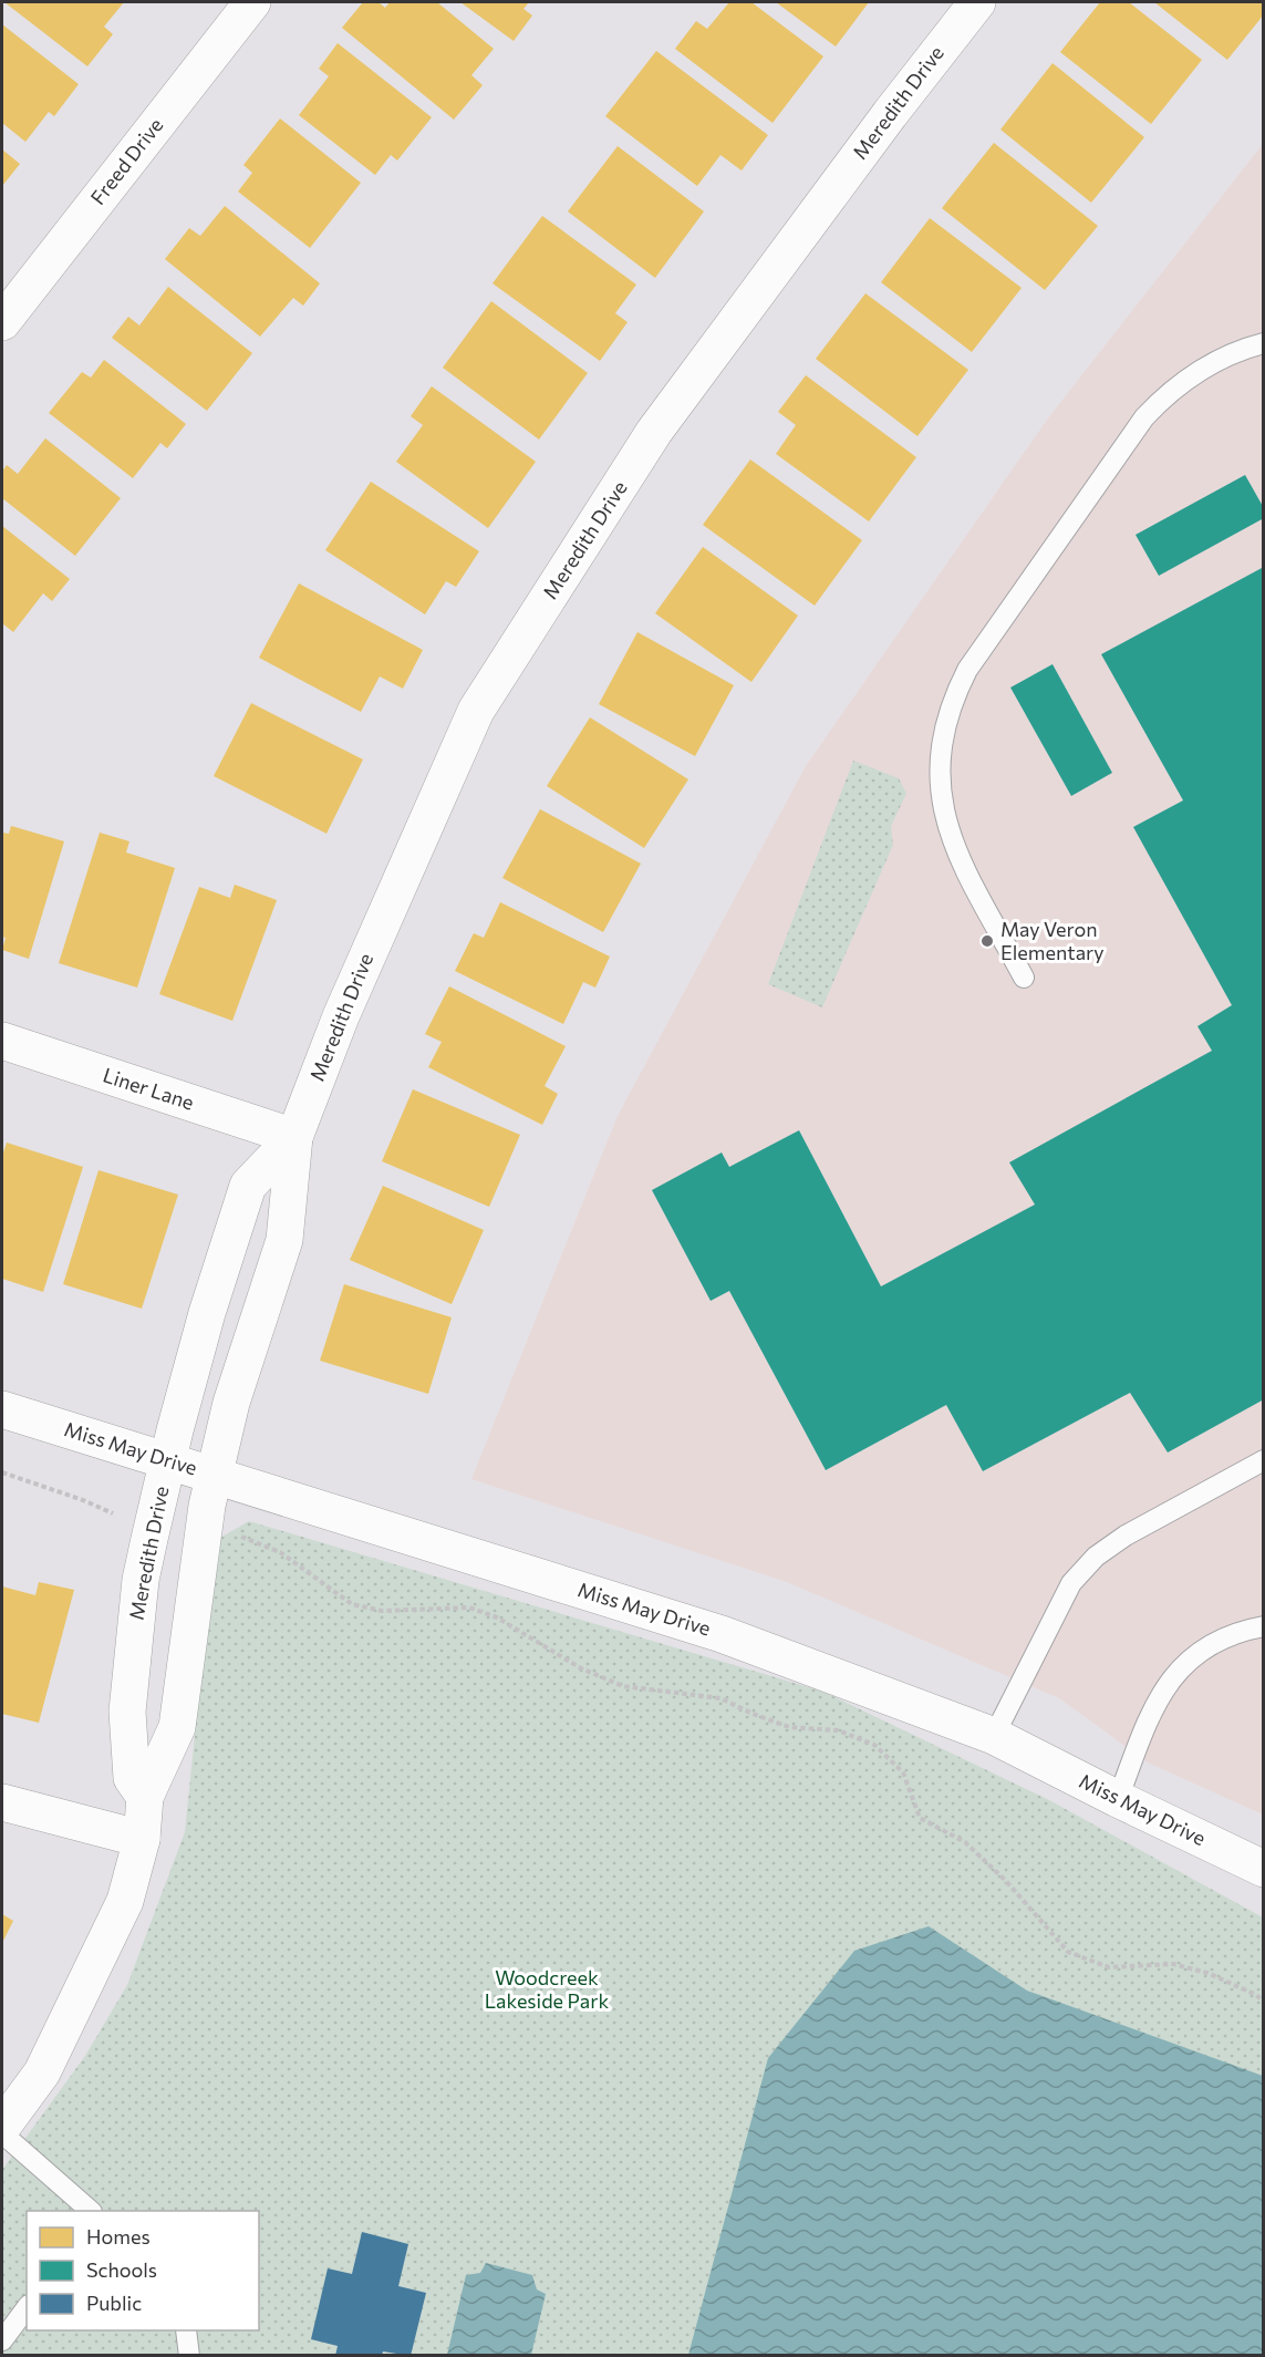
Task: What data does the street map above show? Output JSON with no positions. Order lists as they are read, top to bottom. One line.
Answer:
{"streets":{"street":["Meredith Drive","Freed Drive","Liner Lane","Miss May Drive"]},"crossings":[["Meredith Drive","Liner Lane"],["Meredith Drive","Miss May Drive"]],"parks":["Woodcreek Lakeside Park"],"places":["May Veron Elementary"],"legend":["Homes","Schools","Public"]}
